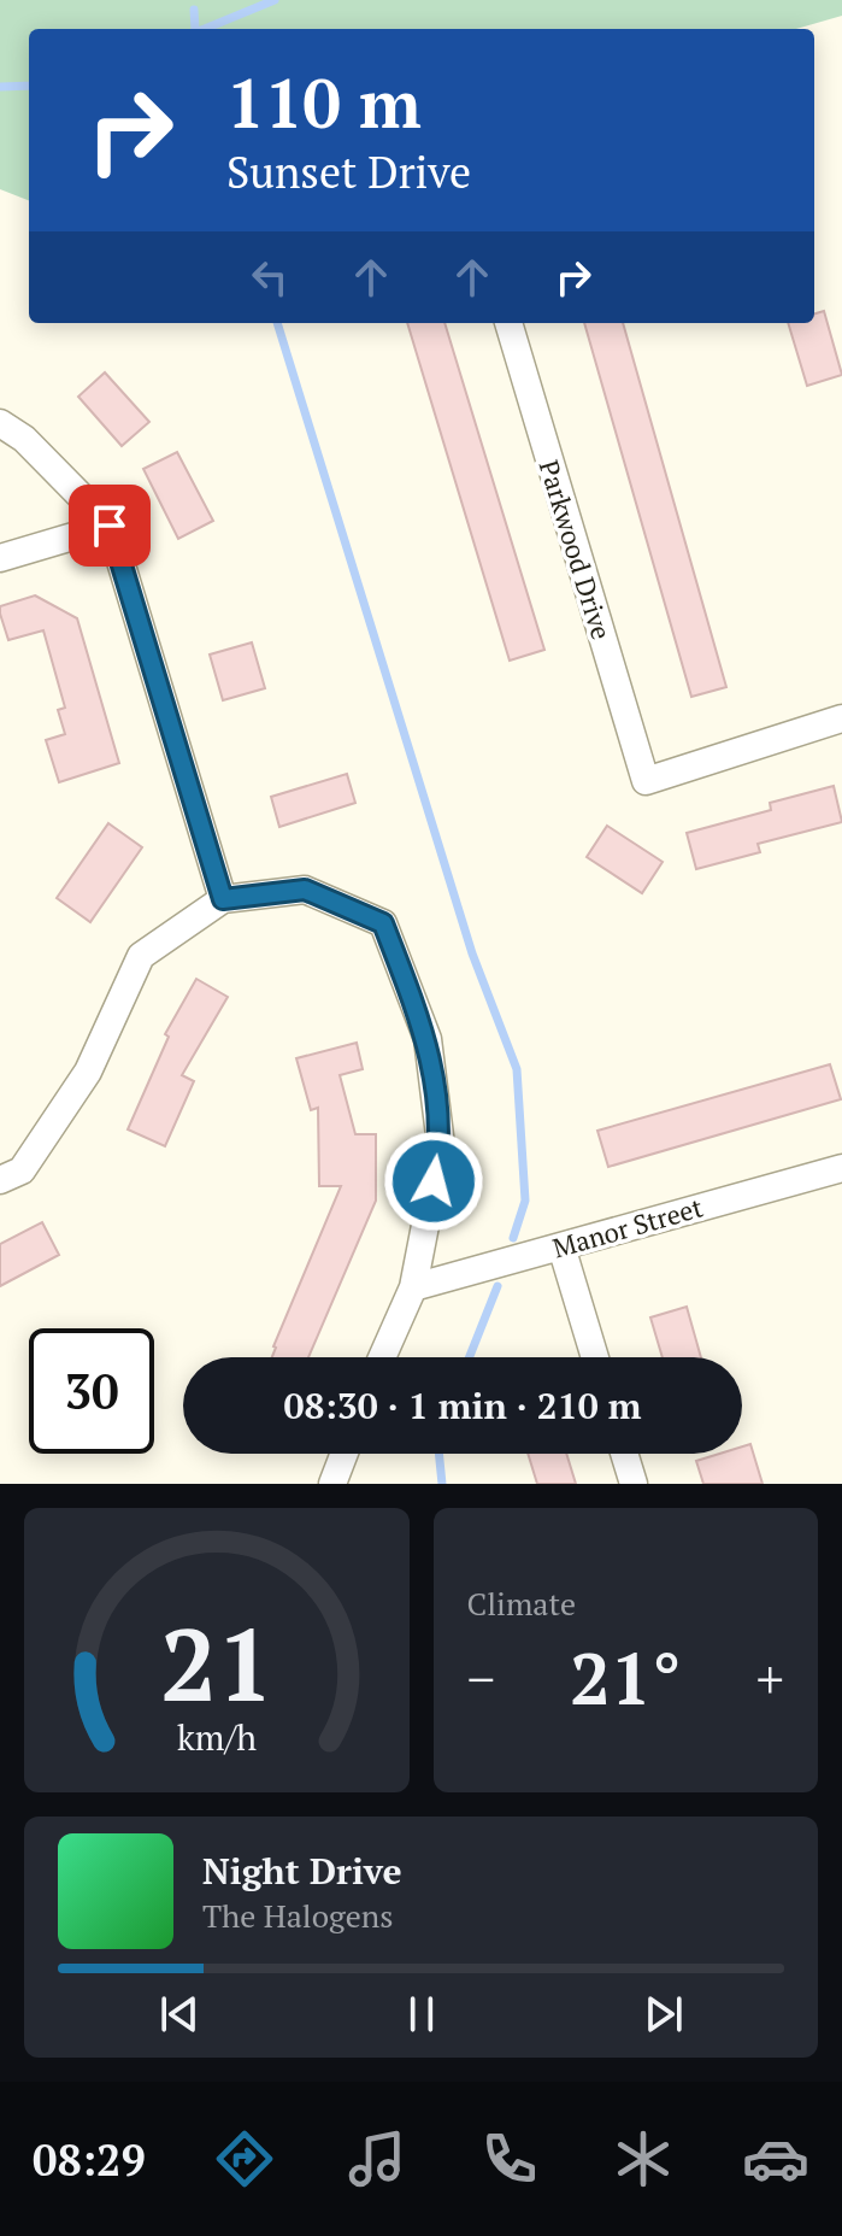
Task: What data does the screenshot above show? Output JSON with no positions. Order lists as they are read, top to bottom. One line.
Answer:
{"streets":{"street":["Parkwood Drive","Manor Street"]},"page":{"turn":["110 m","Sunset Drive"],"limit":"30","trip":"08:30 · 1 min · 210 m","tile":"Climate","heat":["−","21°","+"],"song":["Night Drive","The Halogens"],"tabs":"08:29","gauge":["21","km/h"]}}
